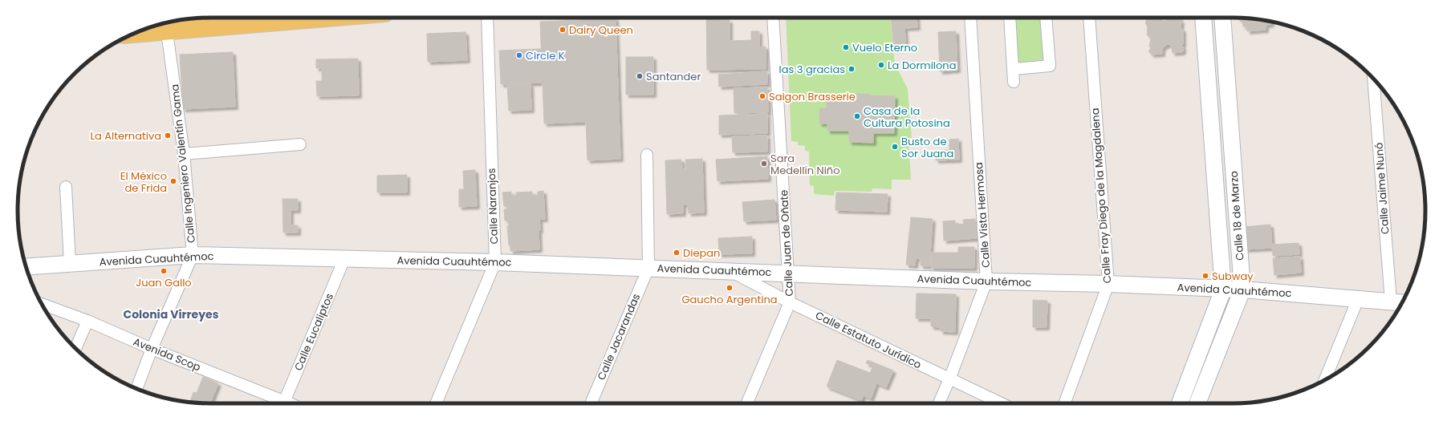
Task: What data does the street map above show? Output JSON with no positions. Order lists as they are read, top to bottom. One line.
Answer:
{"streets":{"street":["Calle Ingeniero Valentín Gama","Calle Jaime Nunó","Calle Fray Diego de la Magdalena","Calle Naranjos","Calle Vista Hermosa","Calle 18 de Marzo","Calle Juan de Oñate","Avenida Cuauhtémoc","Calle Eucaliptos","Calle Jacarandas","Calle Estatuto Jurídico","Avenida Scop"]},"crossings":[["Calle Ingeniero Valentín Gama","Avenida Cuauhtémoc"],["Calle Ingeniero Valentín Gama","Avenida Scop"],["Calle Jaime Nunó","Avenida Cuauhtémoc"],["Calle Fray Diego de la Magdalena","Avenida Cuauhtémoc"],["Calle Naranjos","Avenida Cuauhtémoc"],["Calle Vista Hermosa","Avenida Cuauhtémoc"],["Calle Vista Hermosa","Calle Estatuto Jurídico"],["Calle 18 de Marzo","Avenida Cuauhtémoc"],["Calle Juan de Oñate","Avenida Cuauhtémoc"],["Calle Juan de Oñate","Calle Estatuto Jurídico"],["Avenida Cuauhtémoc","Calle Eucaliptos"],["Avenida Cuauhtémoc","Calle Jacarandas"],["Avenida Cuauhtémoc","Calle Estatuto Jurídico"],["Calle Eucaliptos","Avenida Scop"]],"districts":["Colonia Virreyes"],"places":["Dairy Queen","Vuelo Eterno","Circle K","La Dormilona","las 3 gracias","Santander","Saigon Brasserie","Casa de la Cultura Potosina","La Alternativa","Busto de Sor Juana","Sara Medellín Niño","El México de Frida","Diepan","Juan Gallo","Subway","Gaucho Argentina"]}
